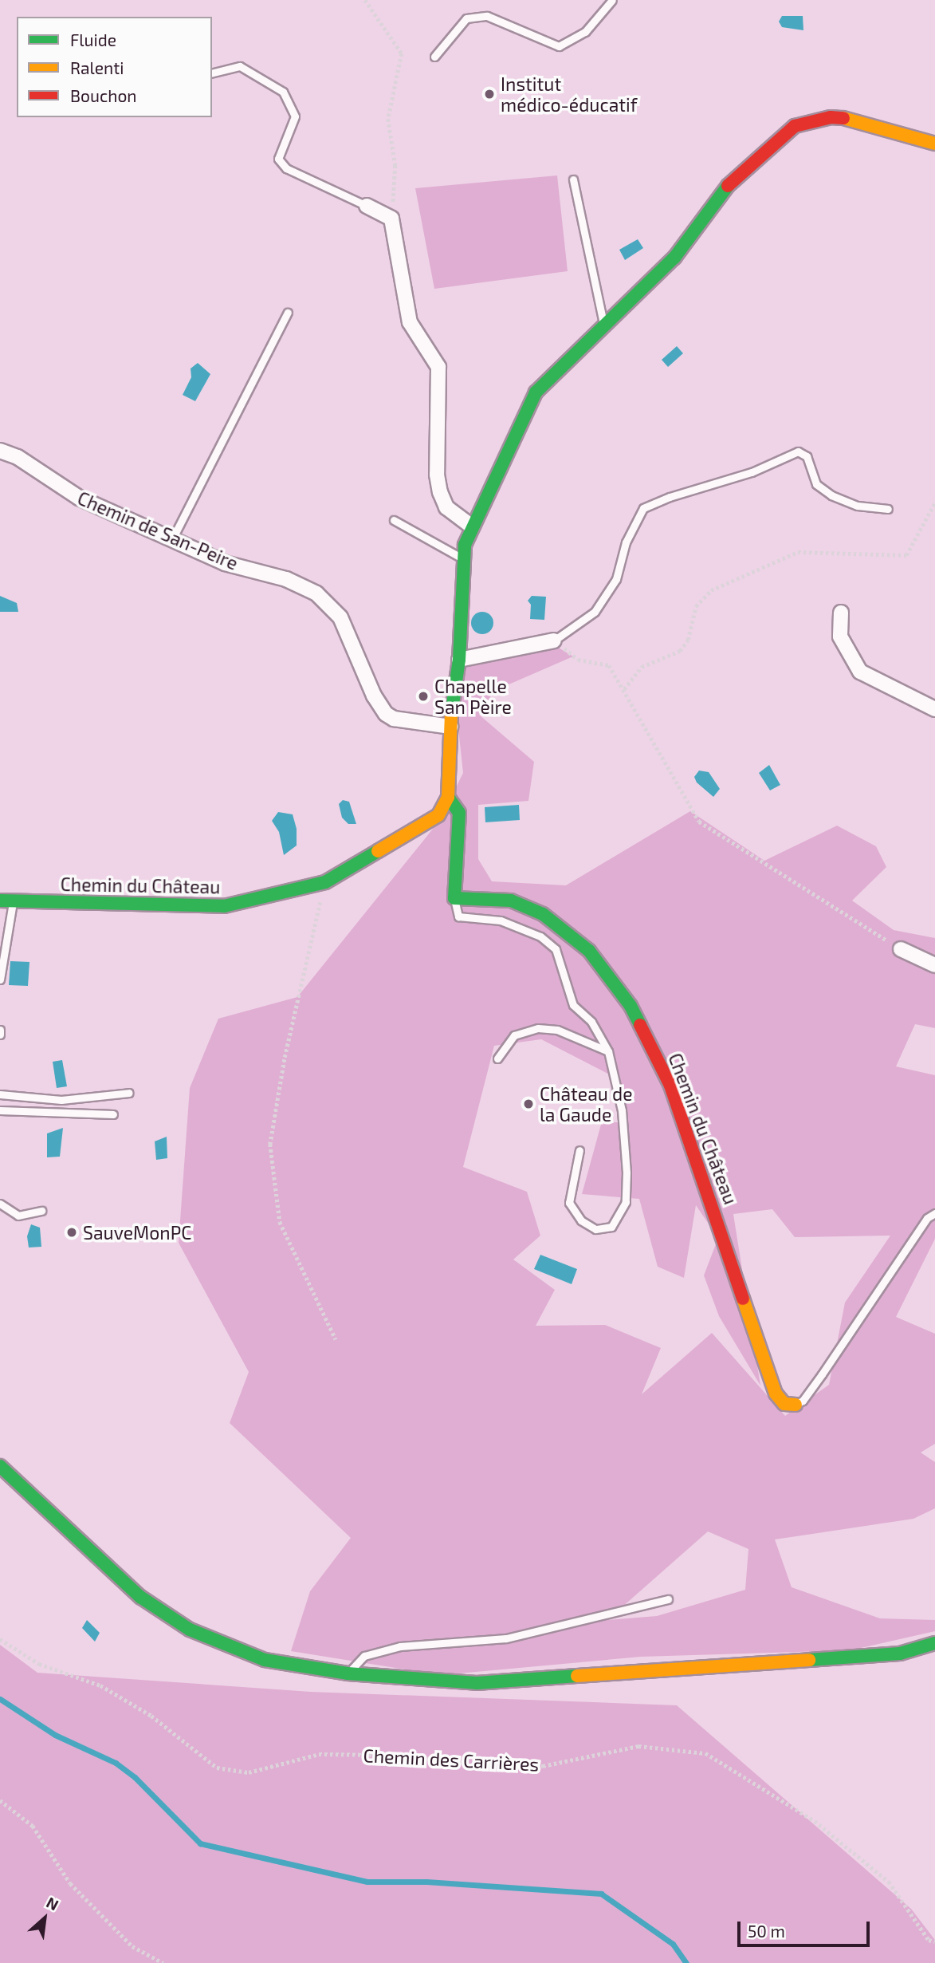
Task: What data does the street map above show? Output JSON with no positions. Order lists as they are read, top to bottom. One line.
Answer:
{"streets":{"street":["Chemin de San-Peire","Chemin du Château"],"path":["Chemin des Carrières"]},"places":["Institut médico-éducatif","Chapelle San Pèire","Château de la Gaude","SauveMonPC"],"legend":["Fluide","Ralenti","Bouchon"],"scale_bar":"50 m","north":"top right"}
